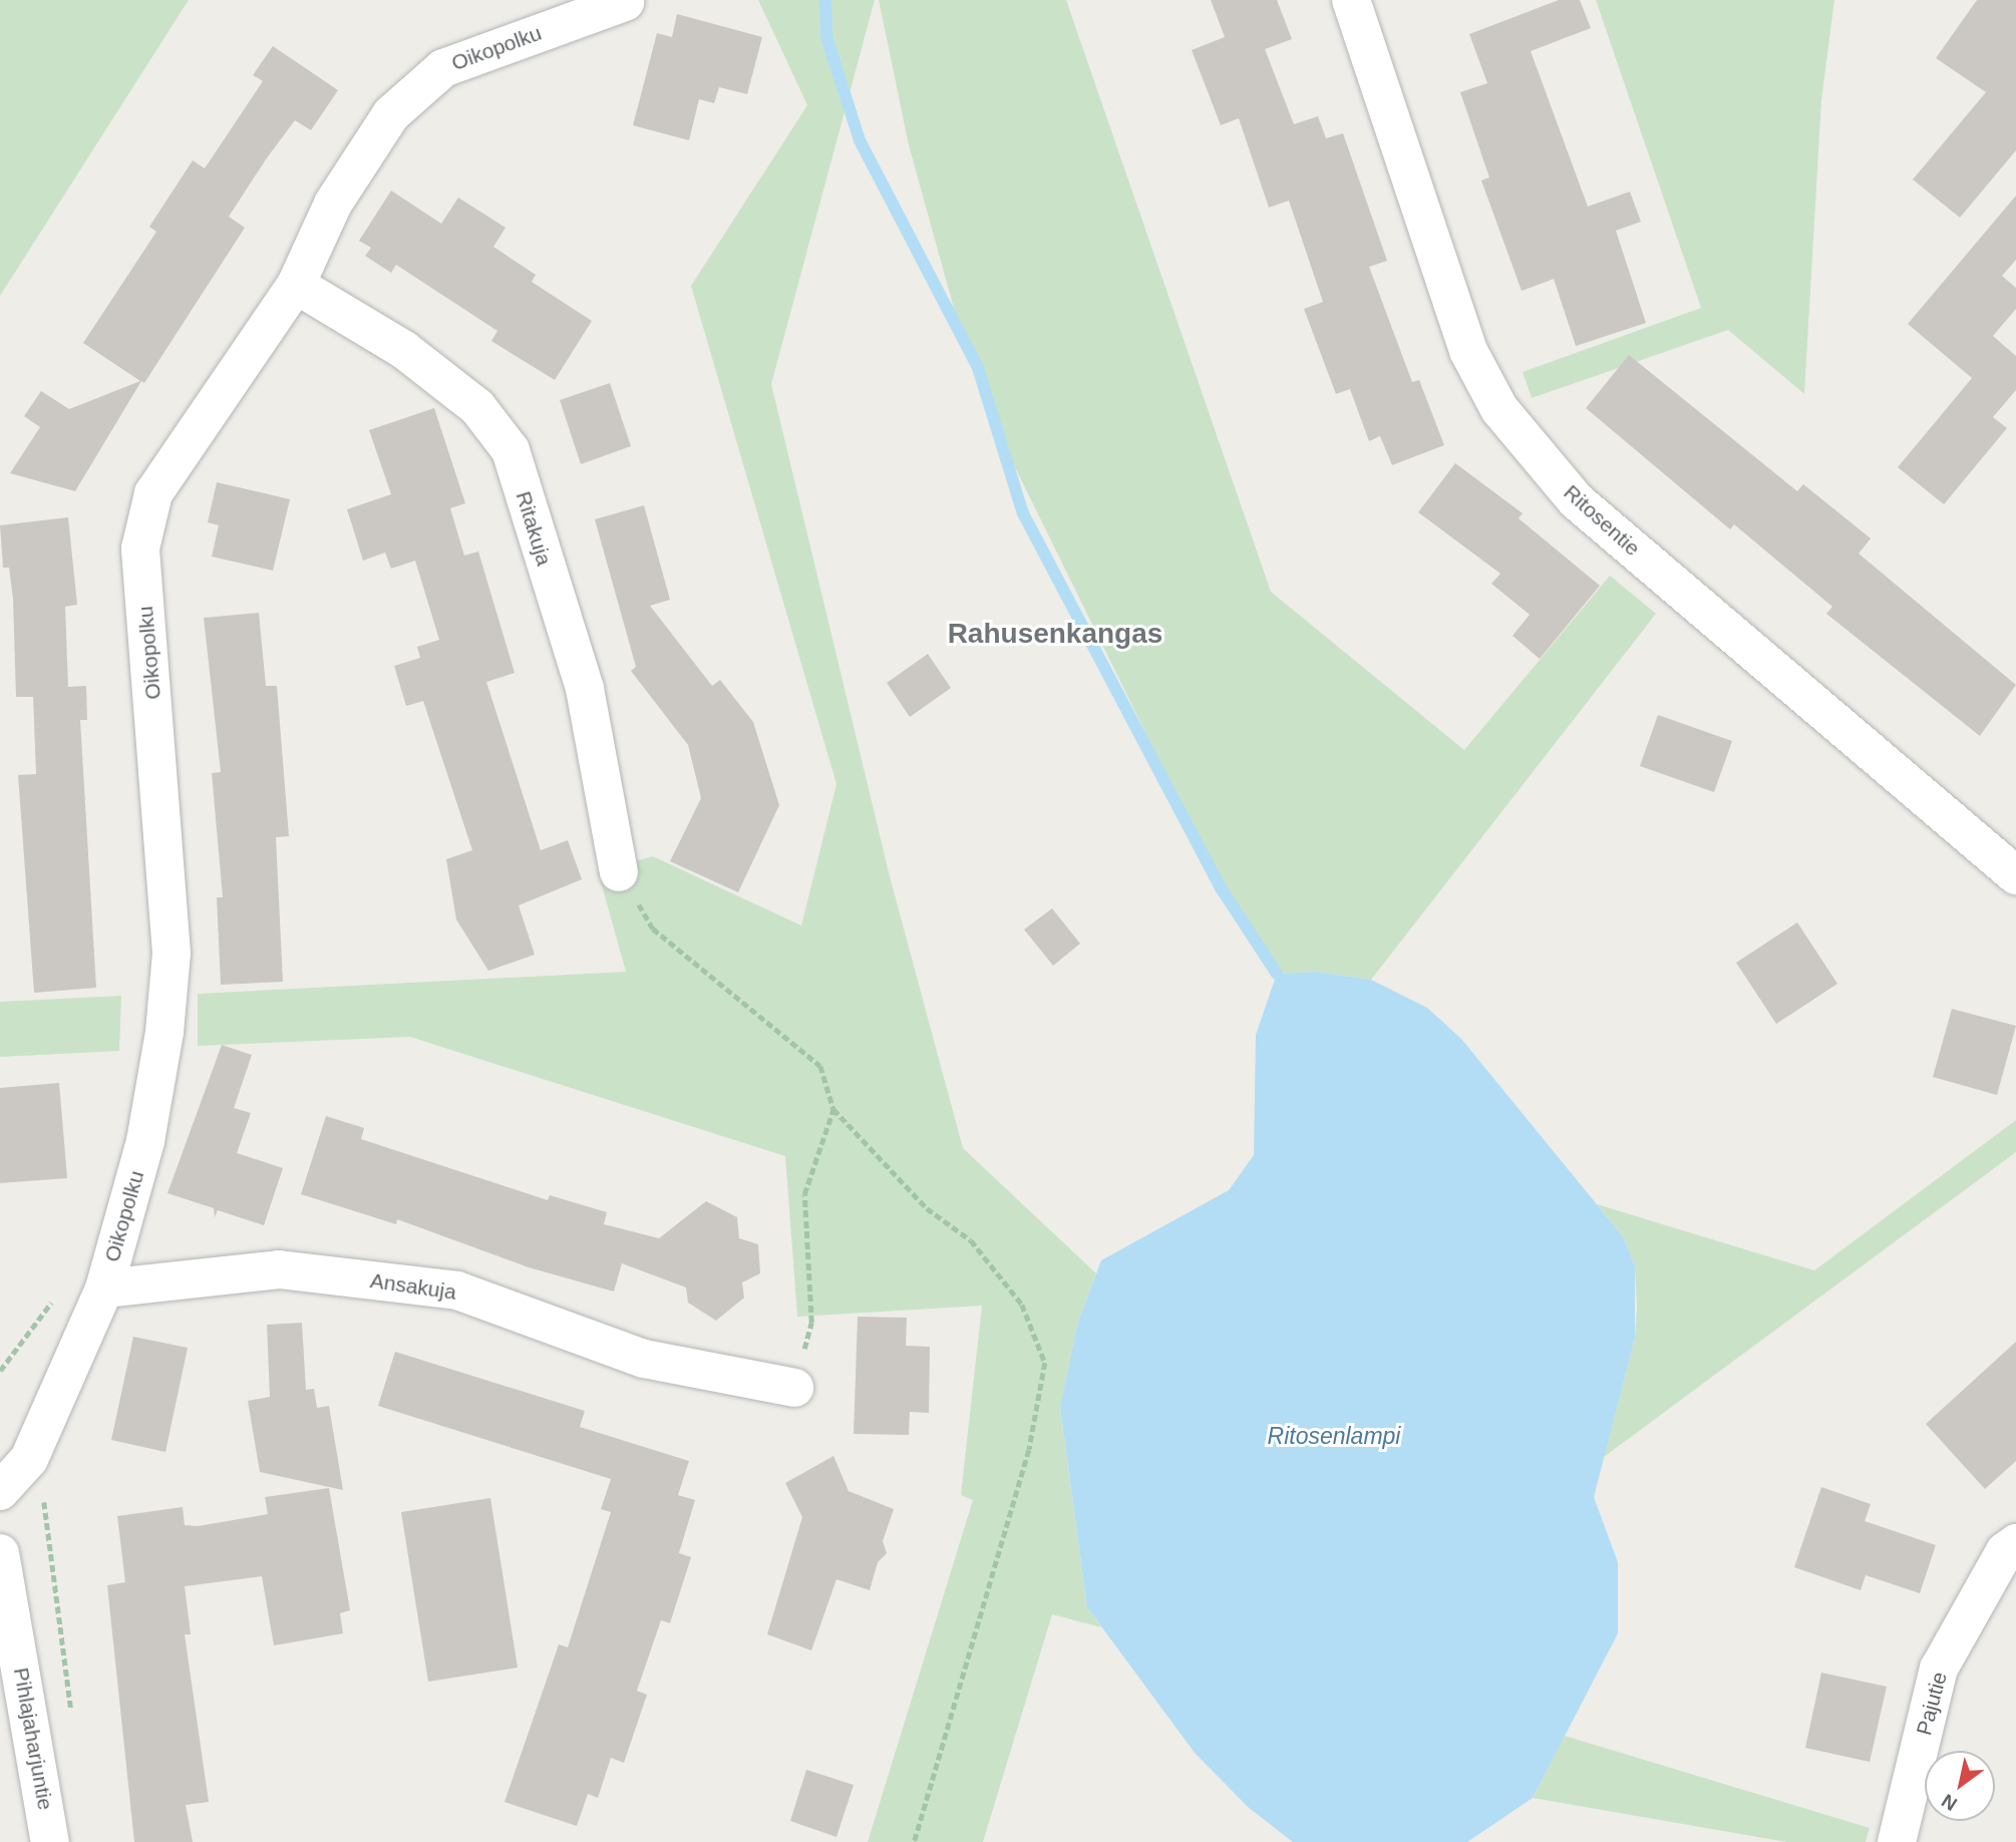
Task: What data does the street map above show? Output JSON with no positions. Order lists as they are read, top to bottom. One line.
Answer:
{"streets":{"street":["Oikopolku","Ritosentie","Ritakuja","Ansakuja","Pajutie","Pihlajaharjuntie"]},"crossings":[["Oikopolku","Ritakuja"],["Oikopolku","Ansakuja"]],"districts":["Rahusenkangas"],"water":["Ritosenlampi"],"north":"bottom left"}
